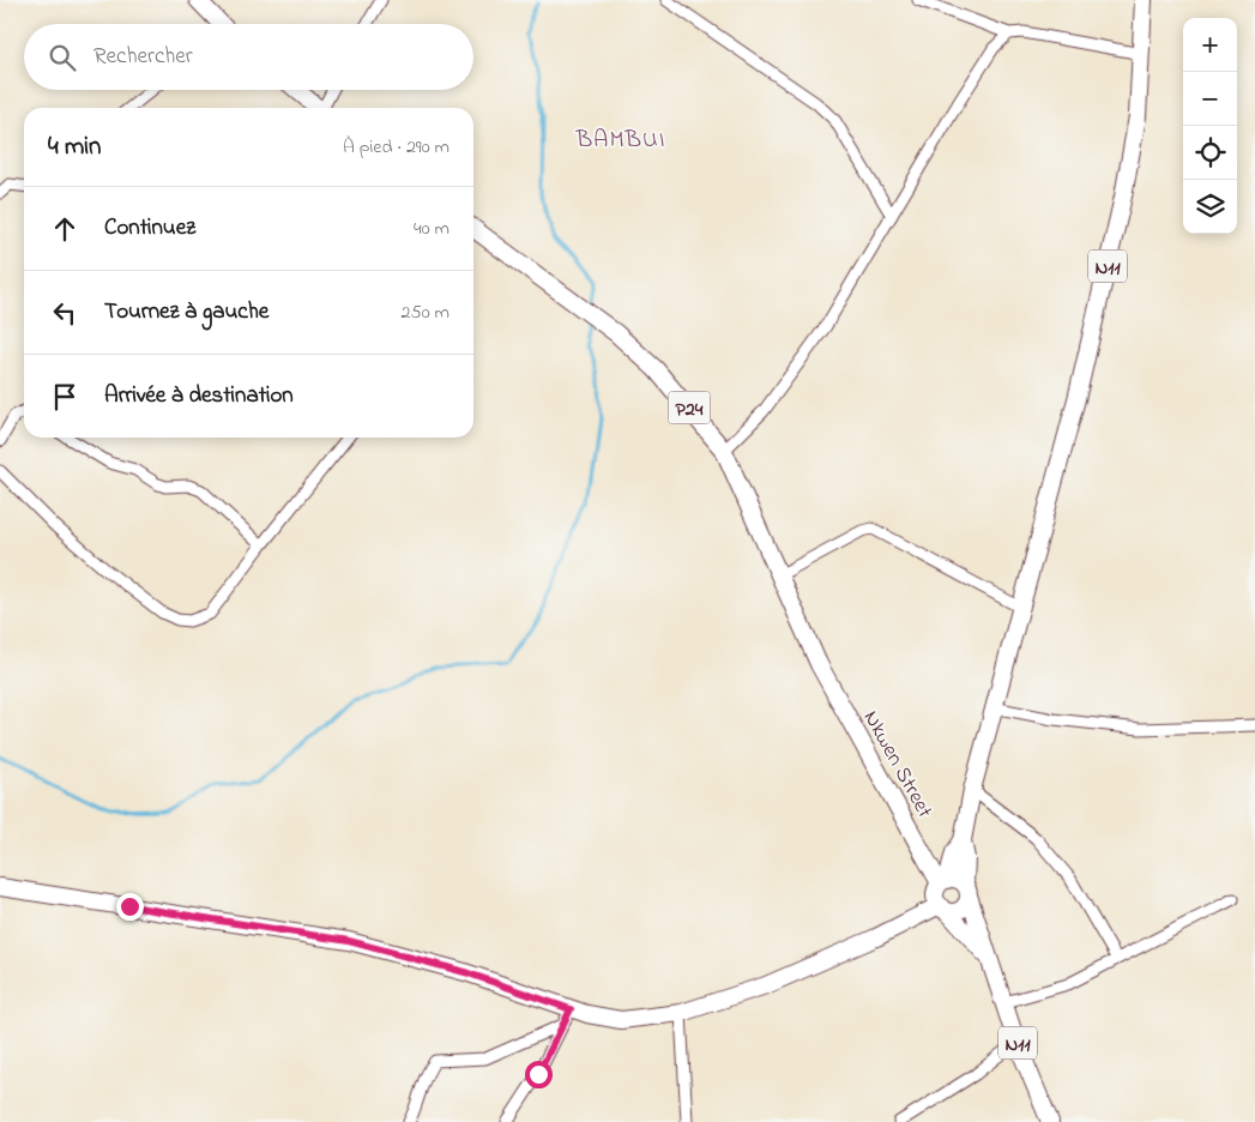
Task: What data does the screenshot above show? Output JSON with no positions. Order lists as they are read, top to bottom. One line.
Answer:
{"streets":{"main road":["N11","P24","Nkwen Street"]},"crossings":[["N11","Nkwen Street"],["P24","Nkwen Street"]],"districts":["BAMBUI"],"page":{"map_buttons":["+","−"],"search":"Rechercher","heading":["4 min","À pied · 290 m"],"list":[["Continuez","40 m"],["Tournez à gauche","250 m"],"Arrivée à destination"]}}
